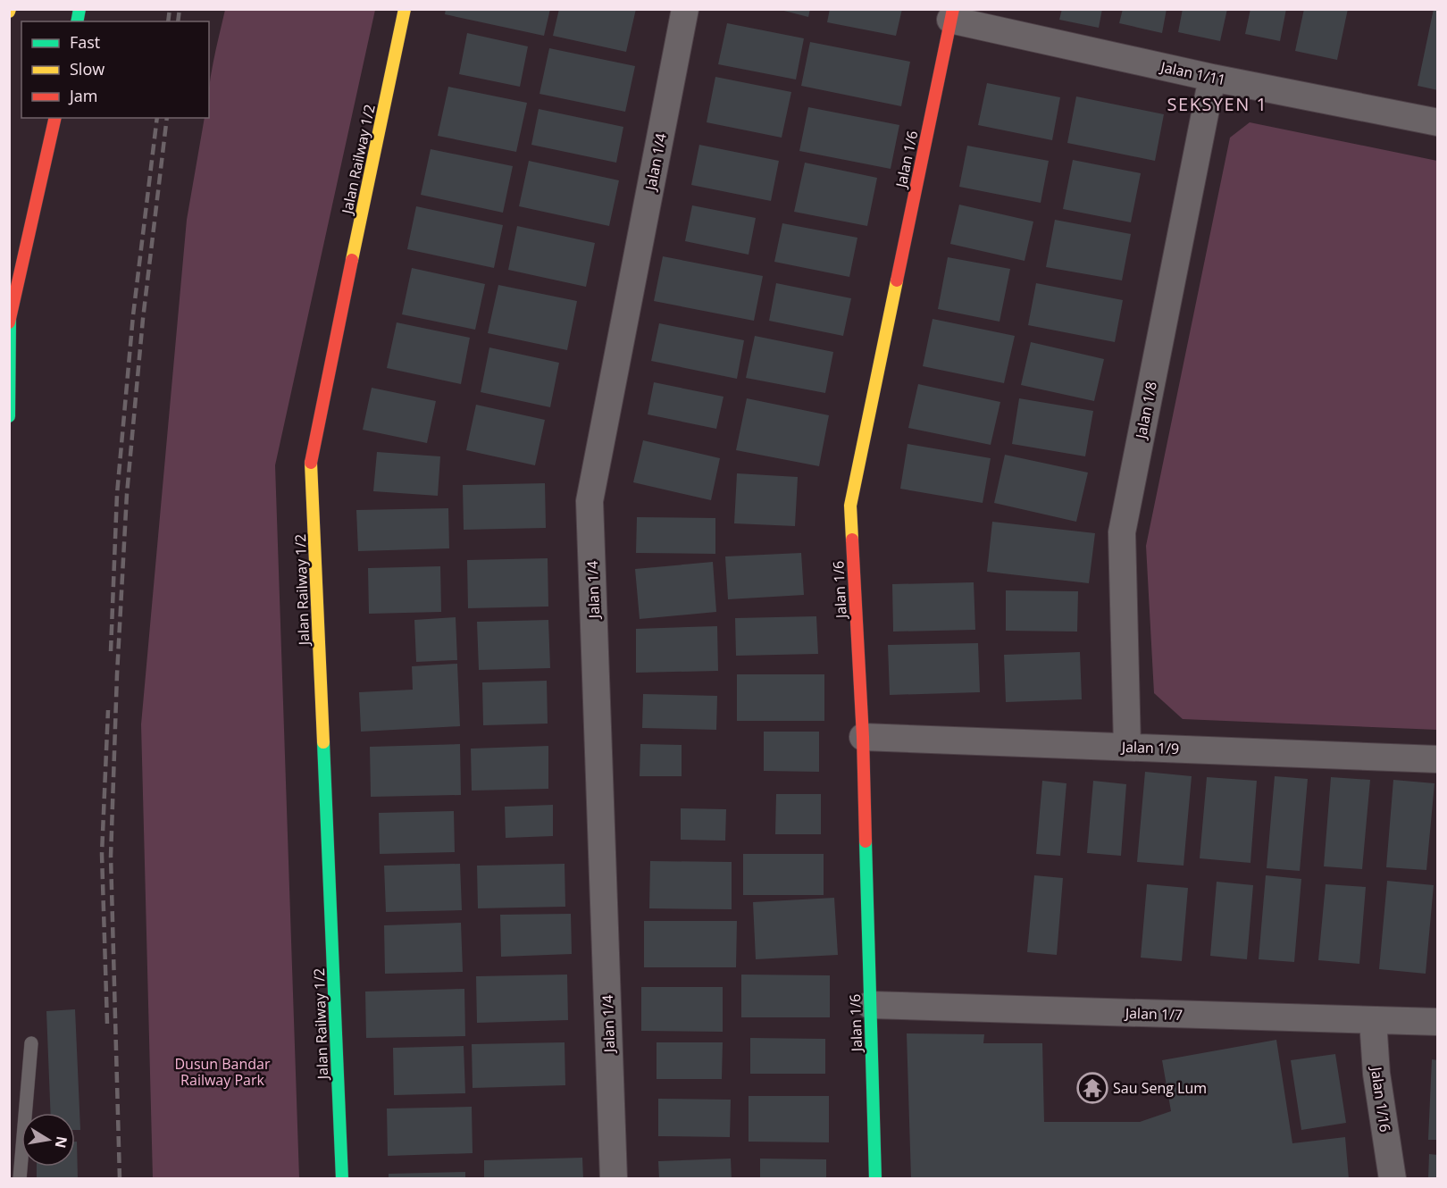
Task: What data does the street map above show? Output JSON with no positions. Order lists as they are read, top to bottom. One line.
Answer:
{"streets":{"main road":["Jalan Railway 1/2","Jalan 1/6"],"street":["Jalan 1/11","Jalan 1/4","Jalan 1/8","Jalan 1/9","Jalan 1/7","Jalan 1/16"]},"crossings":[["Jalan 1/11","Jalan 1/6"],["Jalan 1/11","Jalan 1/8"],["Jalan 1/6","Jalan 1/9"],["Jalan 1/6","Jalan 1/7"],["Jalan 1/8","Jalan 1/9"],["Jalan 1/7","Jalan 1/16"]],"districts":["SEKSYEN 1"],"parks":["Dusun Bandar Railway Park"],"places":{"temple":["Sau Seng Lum"]},"legend":["Fast","Slow","Jam"],"north":"right"}
